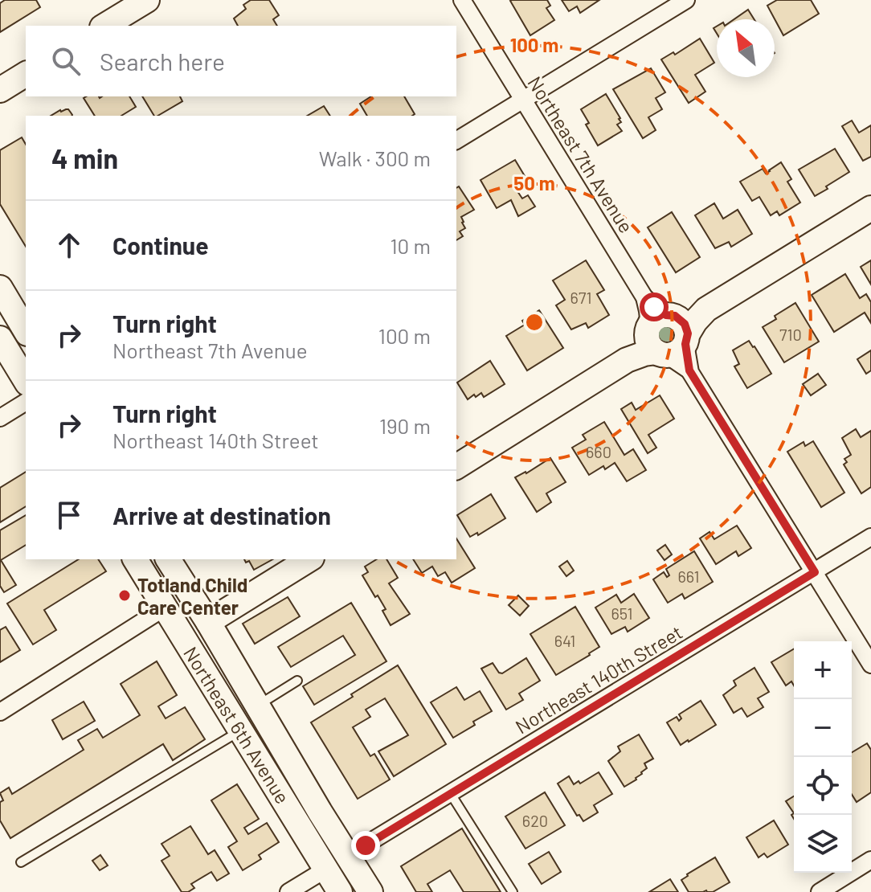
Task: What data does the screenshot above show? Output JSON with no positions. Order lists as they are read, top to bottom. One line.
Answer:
{"streets":{"main road":["Northeast 6th Avenue"],"street":["Northeast 7th Avenue","Northeast 140th Street"]},"crossings":[["Northeast 140th Street","Northeast 6th Avenue"]],"places":["Totland Child Care Center"],"house_numbers":["671","710","660","661","651","641","620"],"north":"top left","page":{"search":"Search here","heading":["4 min","Walk · 300 m"],"list":[["Continue","10 m"],["Turn right","Northeast 7th Avenue","100 m"],["Turn right","Northeast 140th Street","190 m"],"Arrive at destination"],"map_buttons":["+","−"]},"rings":["100 m","50 m"]}
